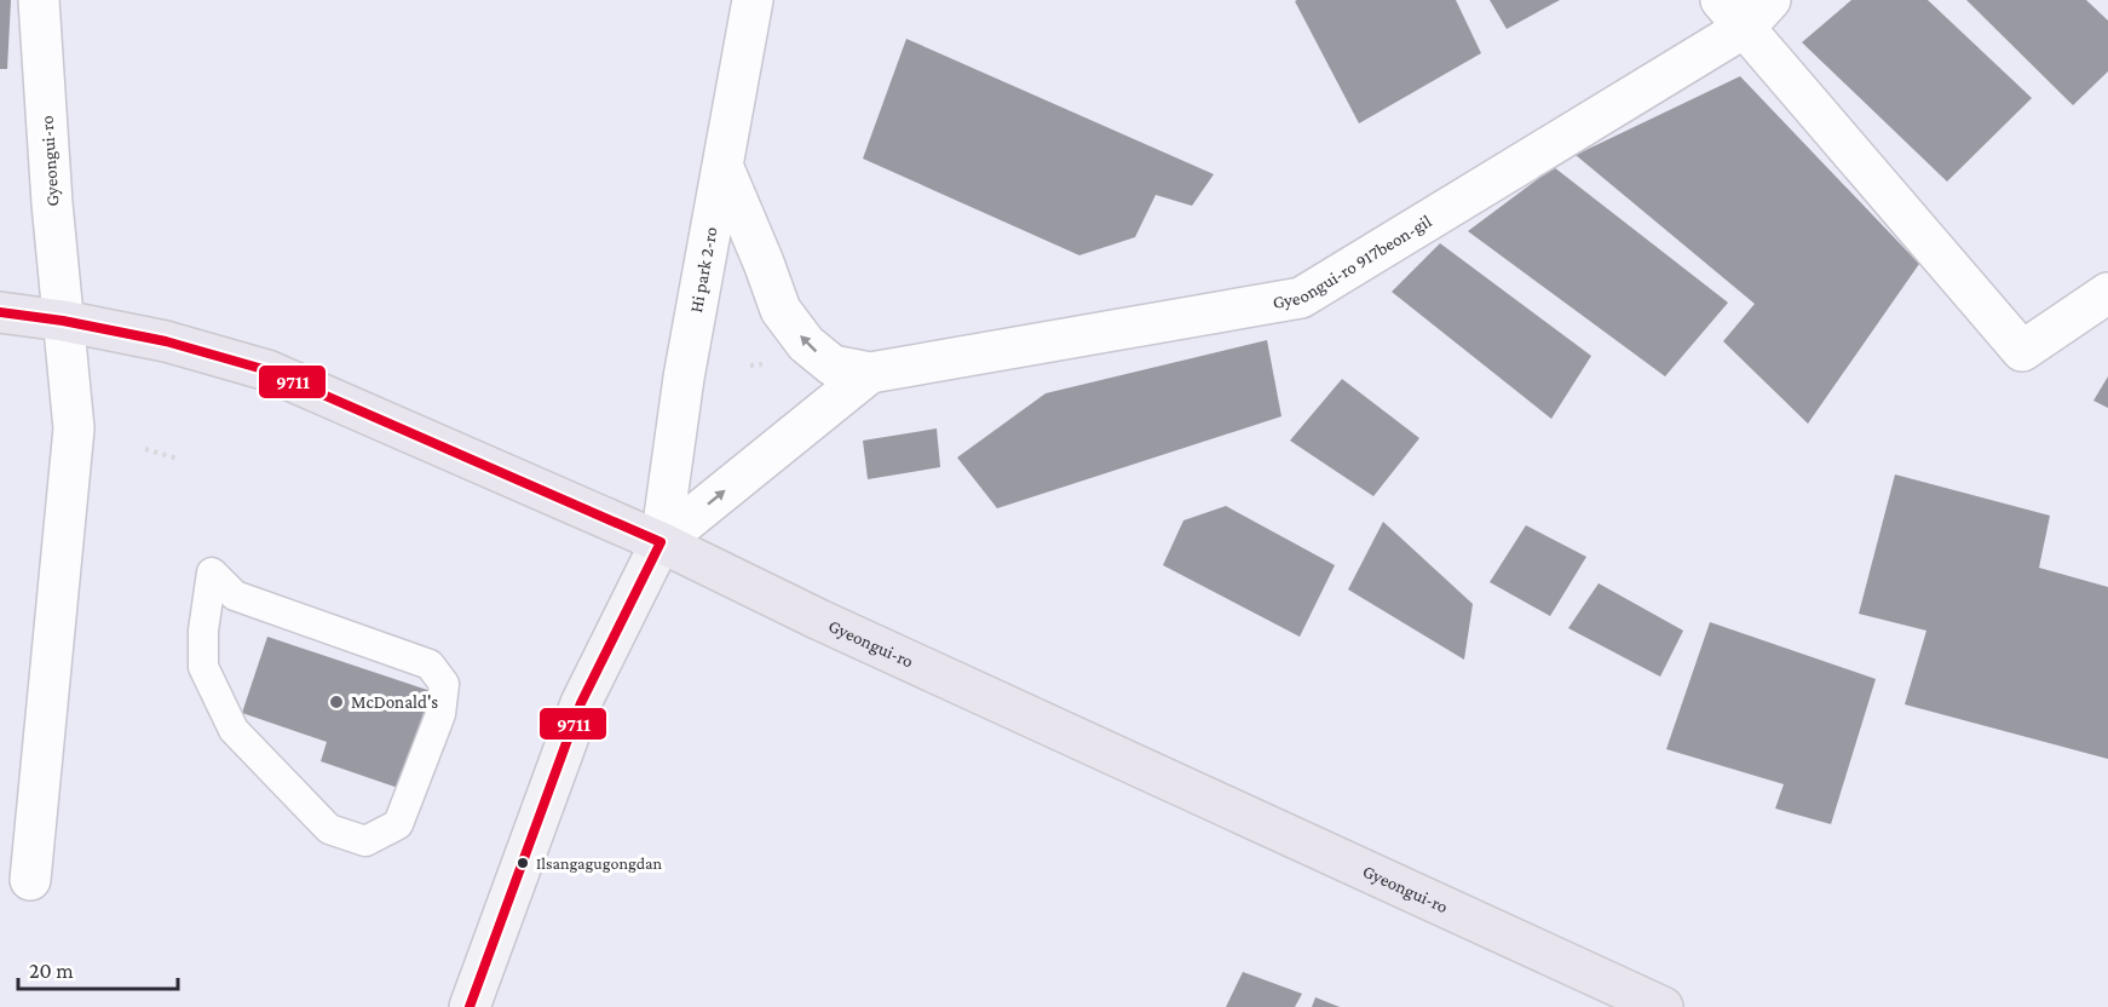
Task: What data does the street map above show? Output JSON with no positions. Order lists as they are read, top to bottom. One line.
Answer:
{"streets":{"main road":["Gyeongui-ro"],"street":["Gyeongui-ro 917beon-gil","Hi park 2-ro"]},"crossings":[["Gyeongui-ro","Hi park 2-ro"]],"places":["McDonald's","Ilsangagugongdan"],"lines":["transit line 9711"],"scale_bar":"20 m"}
